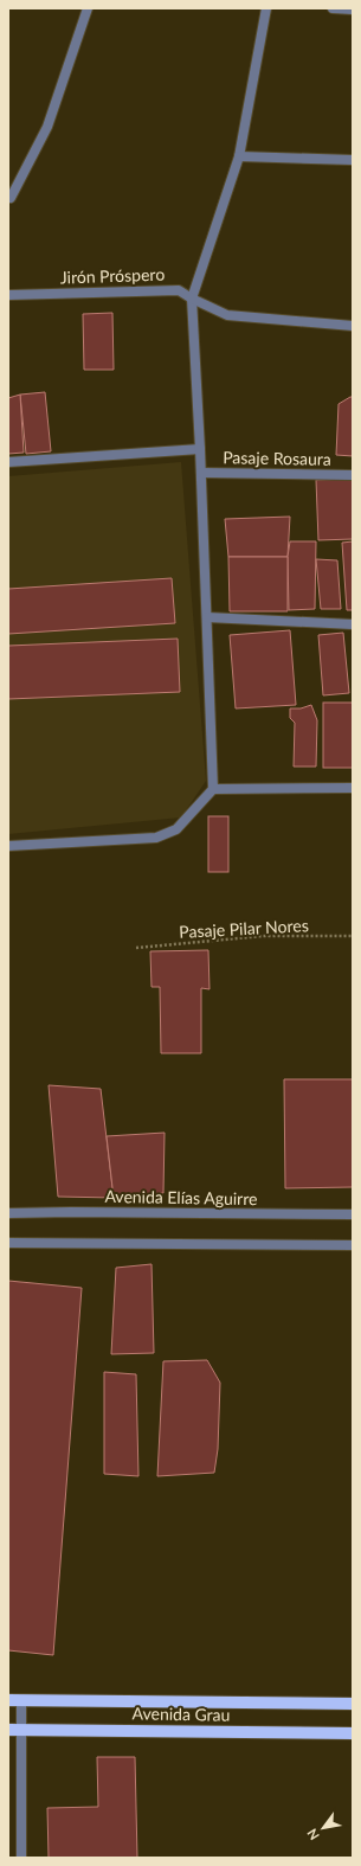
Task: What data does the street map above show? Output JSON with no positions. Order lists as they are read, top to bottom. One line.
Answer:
{"streets":{"main road":["Avenida Grau"],"street":["Jirón Próspero","Pasaje Rosaura","Avenida Elías Aguirre"],"path":["Pasaje Pilar Nores"]},"north":"bottom left"}
